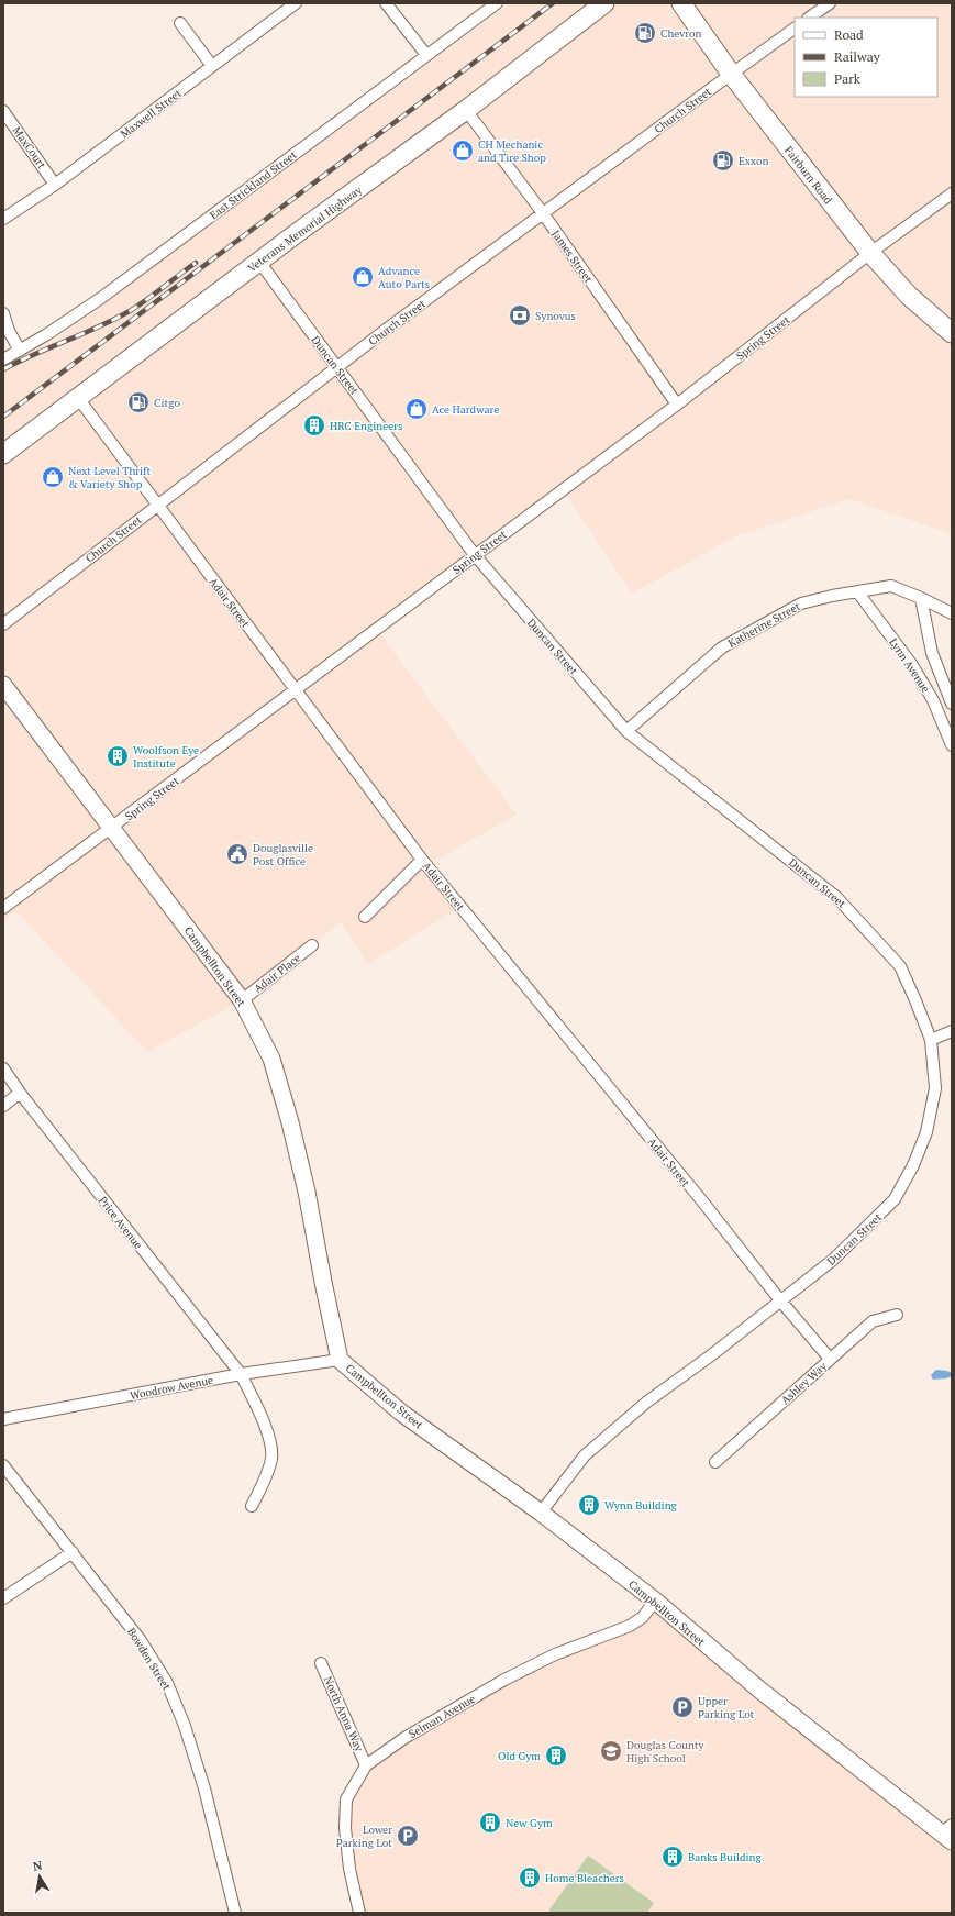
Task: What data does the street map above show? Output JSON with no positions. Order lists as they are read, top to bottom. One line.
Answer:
{"streets":{"main road":["Fairburn Road","Veterans Memorial Highway","Campbellton Street"],"street":["Church Street","Maxwell Street","MaxCourt","East Strickland Street","James Street","Spring Street","Duncan Street","Adair Street","Katherine Street","Lynn Avenue","Adair Place","Price Avenue","Ashley Way","Woodrow Avenue","Bowden Street","North Anna Way","Selman Avenue"]},"crossings":[["Church Street","Fairburn Road"],["Church Street","James Street"],["Church Street","Duncan Street"],["Church Street","Adair Street"],["Maxwell Street","MaxCourt"],["Fairburn Road","Spring Street"],["Veterans Memorial Highway","James Street"],["Veterans Memorial Highway","Duncan Street"],["Veterans Memorial Highway","Adair Street"],["James Street","Spring Street"],["Spring Street","Duncan Street"],["Spring Street","Adair Street"],["Spring Street","Campbellton Street"],["Duncan Street","Adair Street"],["Duncan Street","Katherine Street"],["Duncan Street","Campbellton Street"],["Adair Street","Ashley Way"],["Katherine Street","Lynn Avenue"],["Campbellton Street","Adair Place"],["Campbellton Street","Woodrow Avenue"],["Campbellton Street","Selman Avenue"],["Price Avenue","Woodrow Avenue"],["North Anna Way","Selman Avenue"]],"places":{"fuel station":["Chevron","Exxon","Citgo"],"shop":["CH Mechanic and Tire Shop","Advance Auto Parts","Ace Hardware","Next Level Thrift & Variety Shop"],"bank":["Synovus"],"building":["HRC Engineers","Woolfson Eye Institute","Wynn Building","Old Gym","New Gym","Banks Building","Home Bleachers"],"public building":["Douglasville Post Office"],"parking":["Upper Parking Lot","Lower Parking Lot"],"school or university":["Douglas County High School"]},"legend":["Road","Railway","Park"],"north":"top"}
